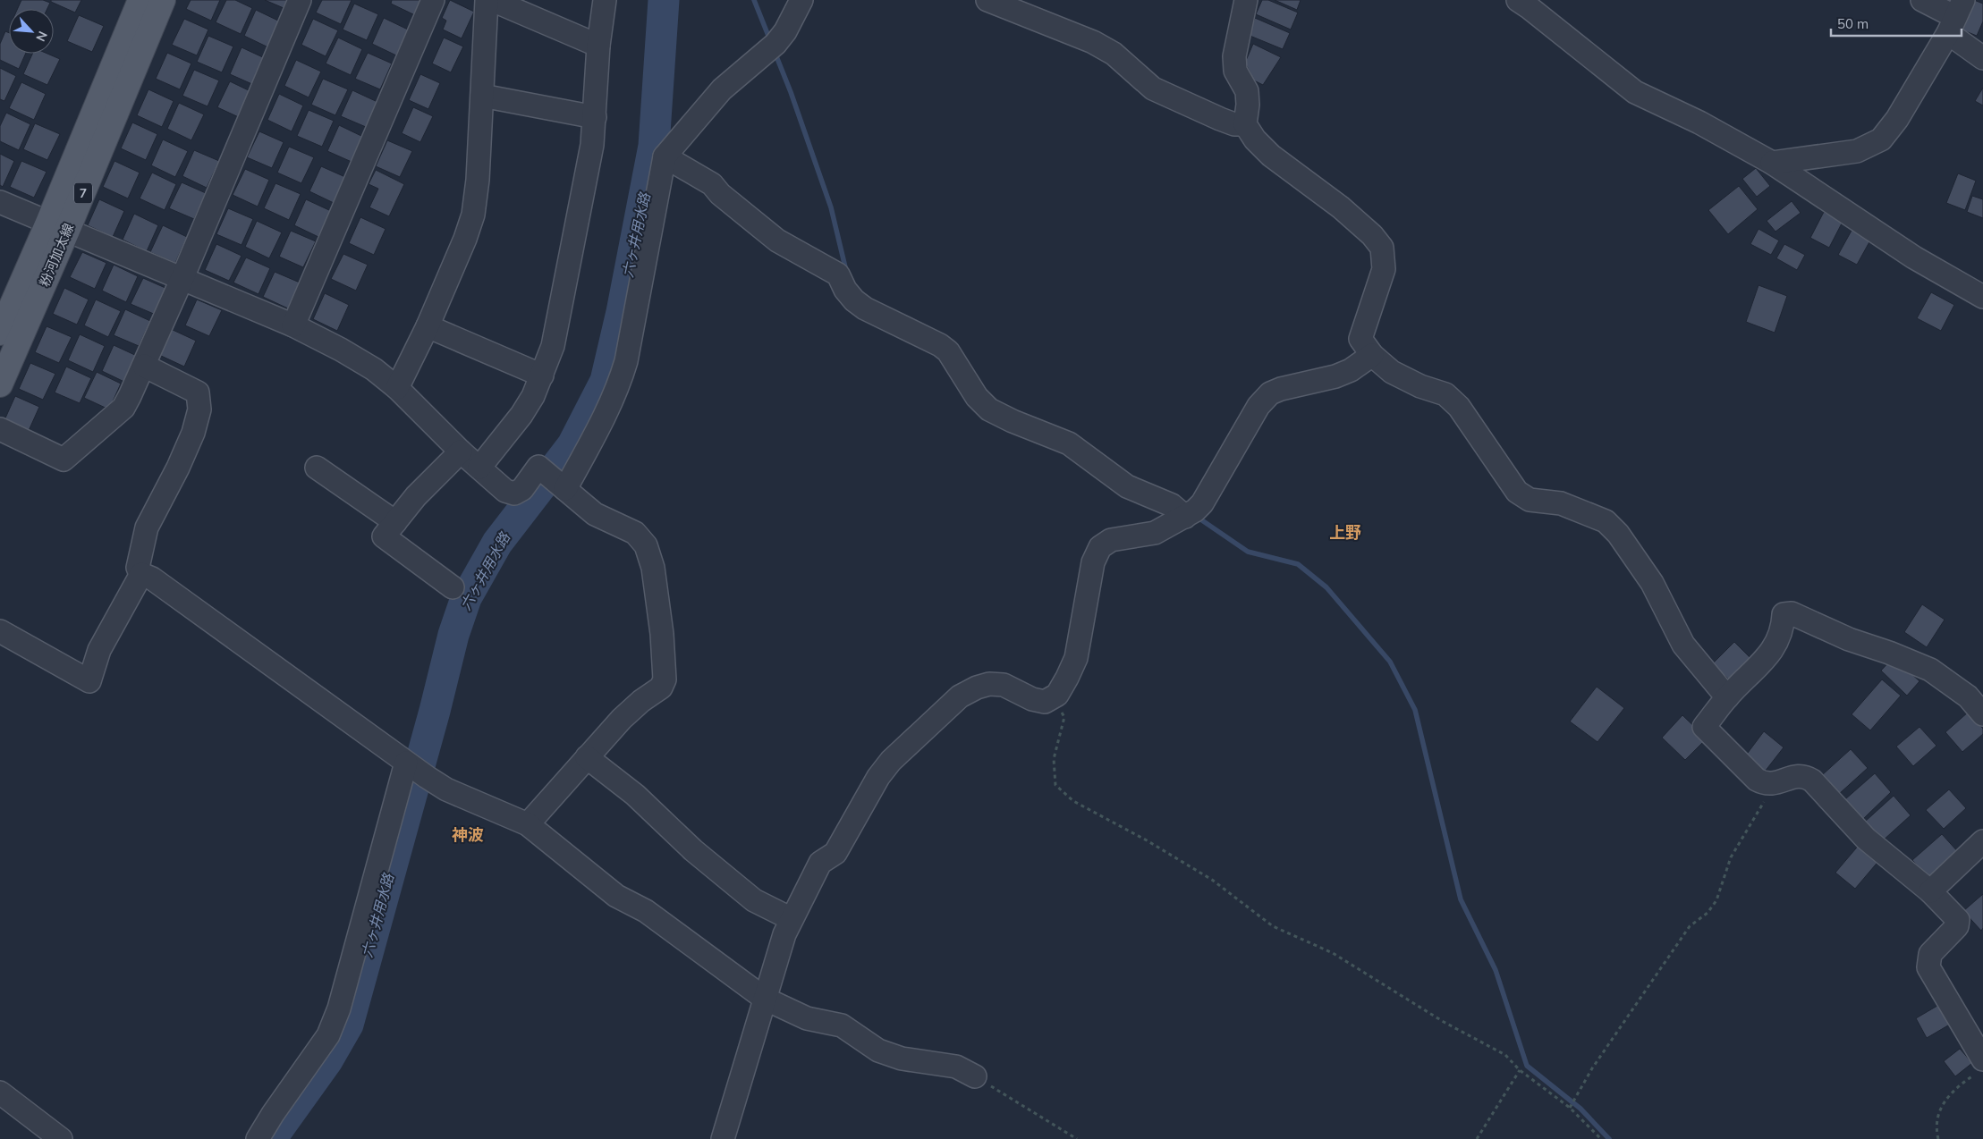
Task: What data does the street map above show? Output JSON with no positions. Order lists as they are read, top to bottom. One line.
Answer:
{"streets":{"main road":["7","粉河加太線"]},"districts":["上野","神波"],"water":["六ヶ井用水路"],"scale_bar":"50 m","north":"bottom right"}
